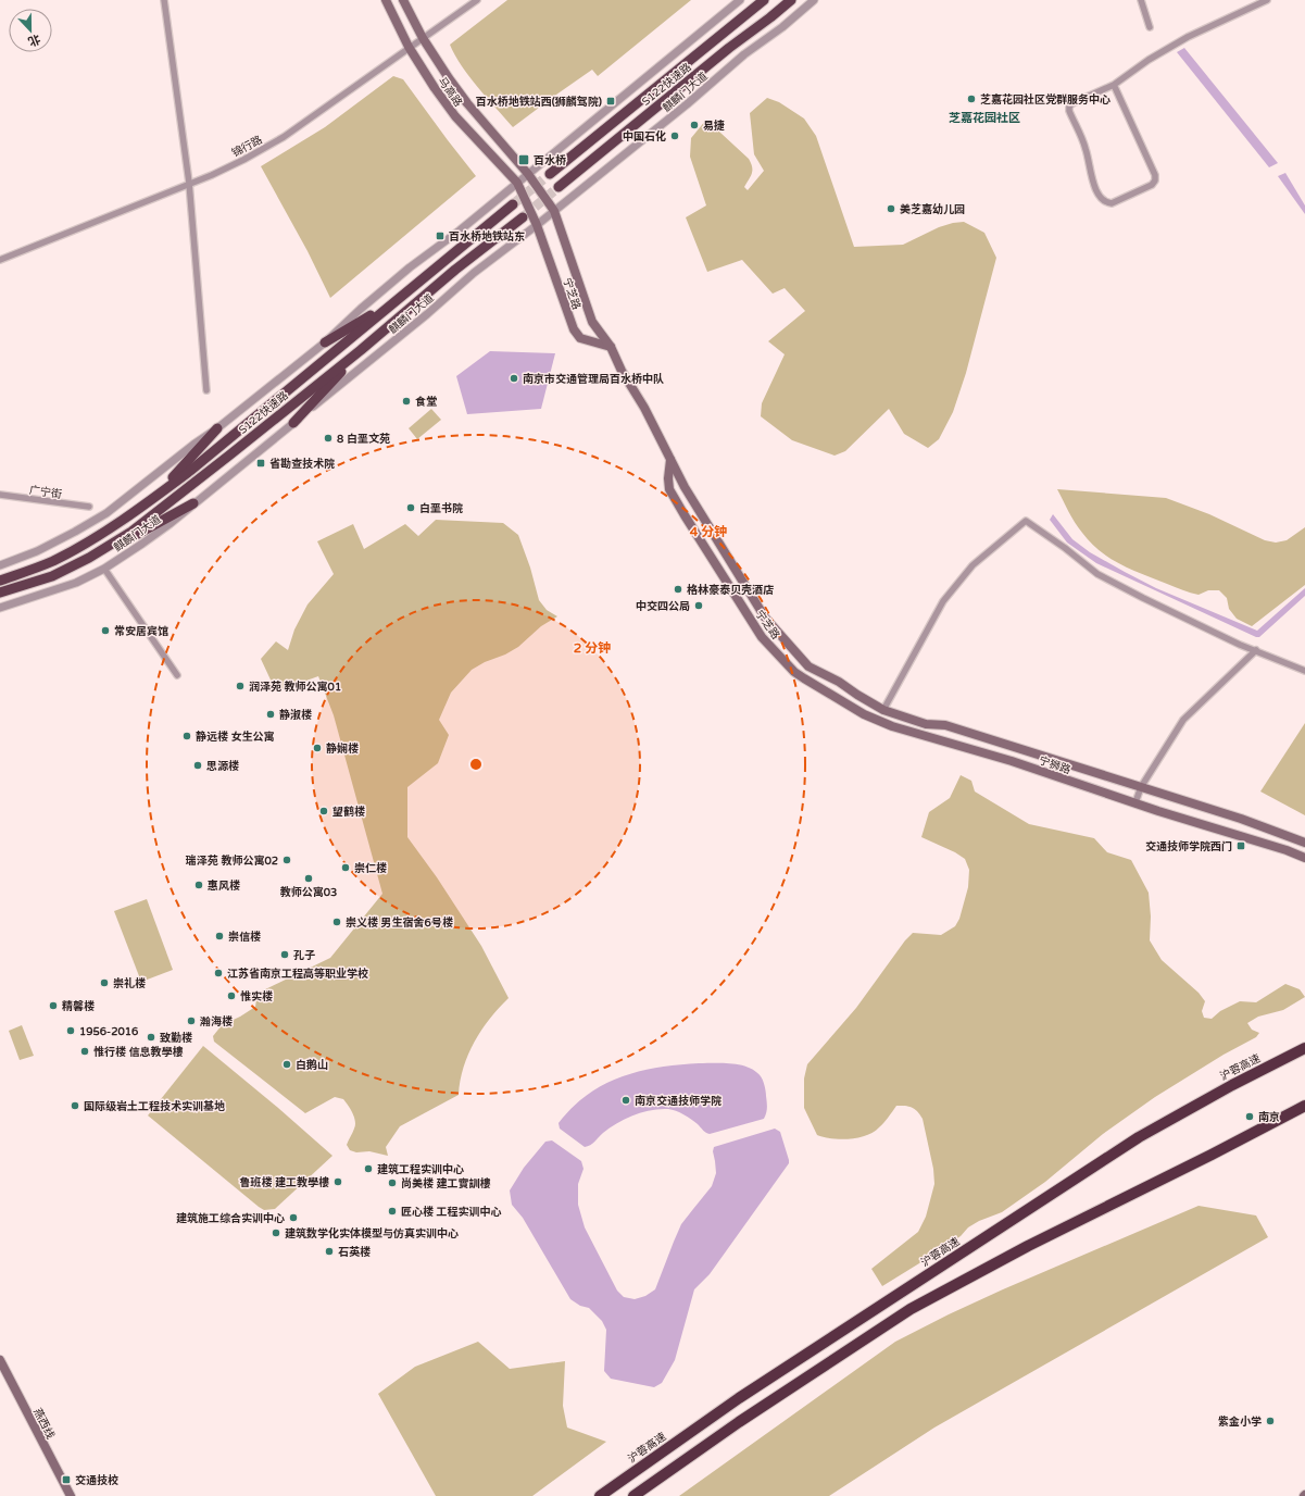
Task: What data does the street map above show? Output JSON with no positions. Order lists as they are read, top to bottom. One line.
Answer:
{"streets":{"highway":["S122快速路","沪蓉高速"],"main road":["马高路","宁芝路","宁狮路","燕西线"],"street":["麒麟门大道","锦行路","广宁街"]},"crossings":[["马高路","麒麟门大道"],["马高路","锦行路"],["马高路","宁芝路"],["麒麟门大道","宁芝路"],["宁芝路","宁狮路"]],"districts":["芝嘉花园社区"],"places":{"other":["芝嘉花园社区党群服务中心","易捷","中国石化","美芝嘉幼儿园","南京市交通管理局百水桥中队","食堂","8 白垩文苑","白垩书院","格林豪泰贝壳酒店","中交四公局","常安居宾馆","润泽苑 教师公寓01","静淑楼","静远楼 女生公寓","静娴楼","思源楼","望鹤楼","瑞泽苑 教师公寓02","崇仁楼","教师公寓03","惠风楼","崇义楼 男生宿舍6号楼","崇信楼","孔子","江苏省南京工程高等职业学校","崇礼楼","惟实楼","精馨楼","瀚海楼","1956-2016","致勤楼","惟行楼 信息教學樓","白鹅山","南京交通技师学院","国际级岩土工程技术实训基地","南京","建筑工程实训中心","鲁班楼 建工教學樓","尚美楼 建工實訓樓","匠心楼 工程实训中心","建筑施工综合实训中心","建筑数学化实体模型与仿真实训中心","石英楼","紫金小学"],"transit":["百水桥地铁站西(狮麟驾院)","百水桥","百水桥地铁站东","省勘查技术院","交通技师学院西门","交通技校"]},"north":"bottom","rings":["4 分钟","2 分钟"]}
